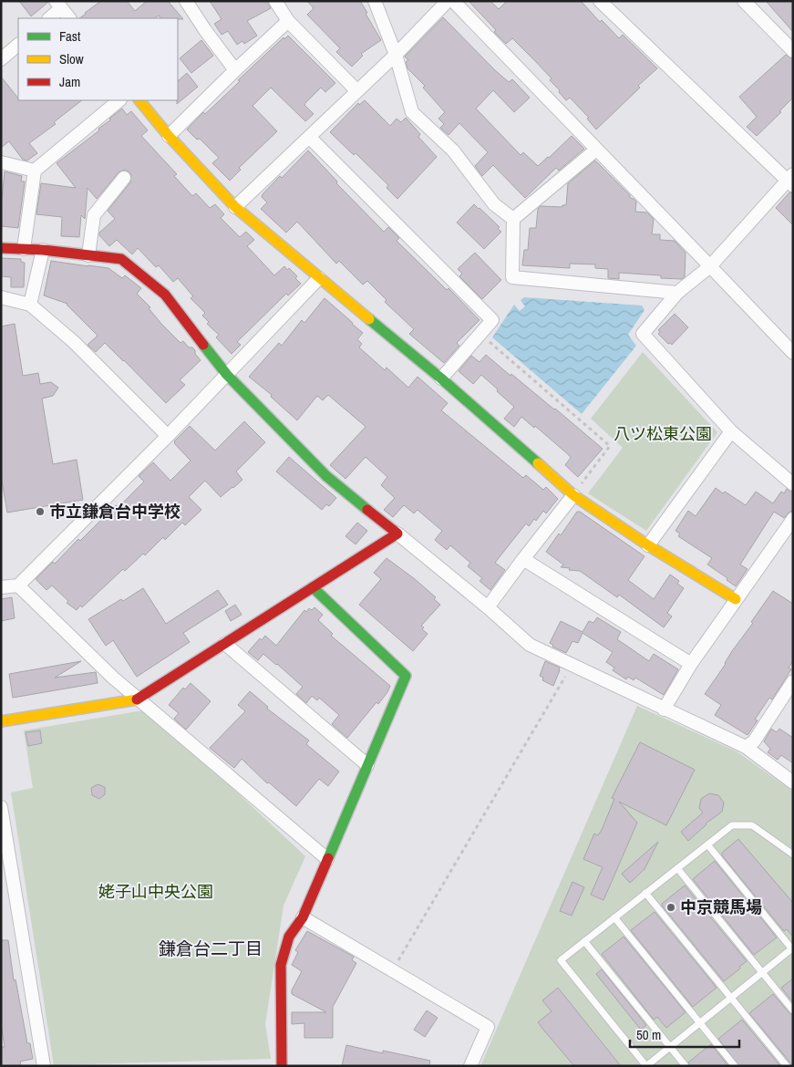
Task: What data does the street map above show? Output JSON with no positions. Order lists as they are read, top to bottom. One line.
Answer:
{"districts":["鎌倉台二丁目"],"parks":["八ツ松東公園","姥子山中央公園"],"places":["市立鎌倉台中学校","中京競馬場"],"legend":["Fast","Slow","Jam"],"scale_bar":"50 m"}
